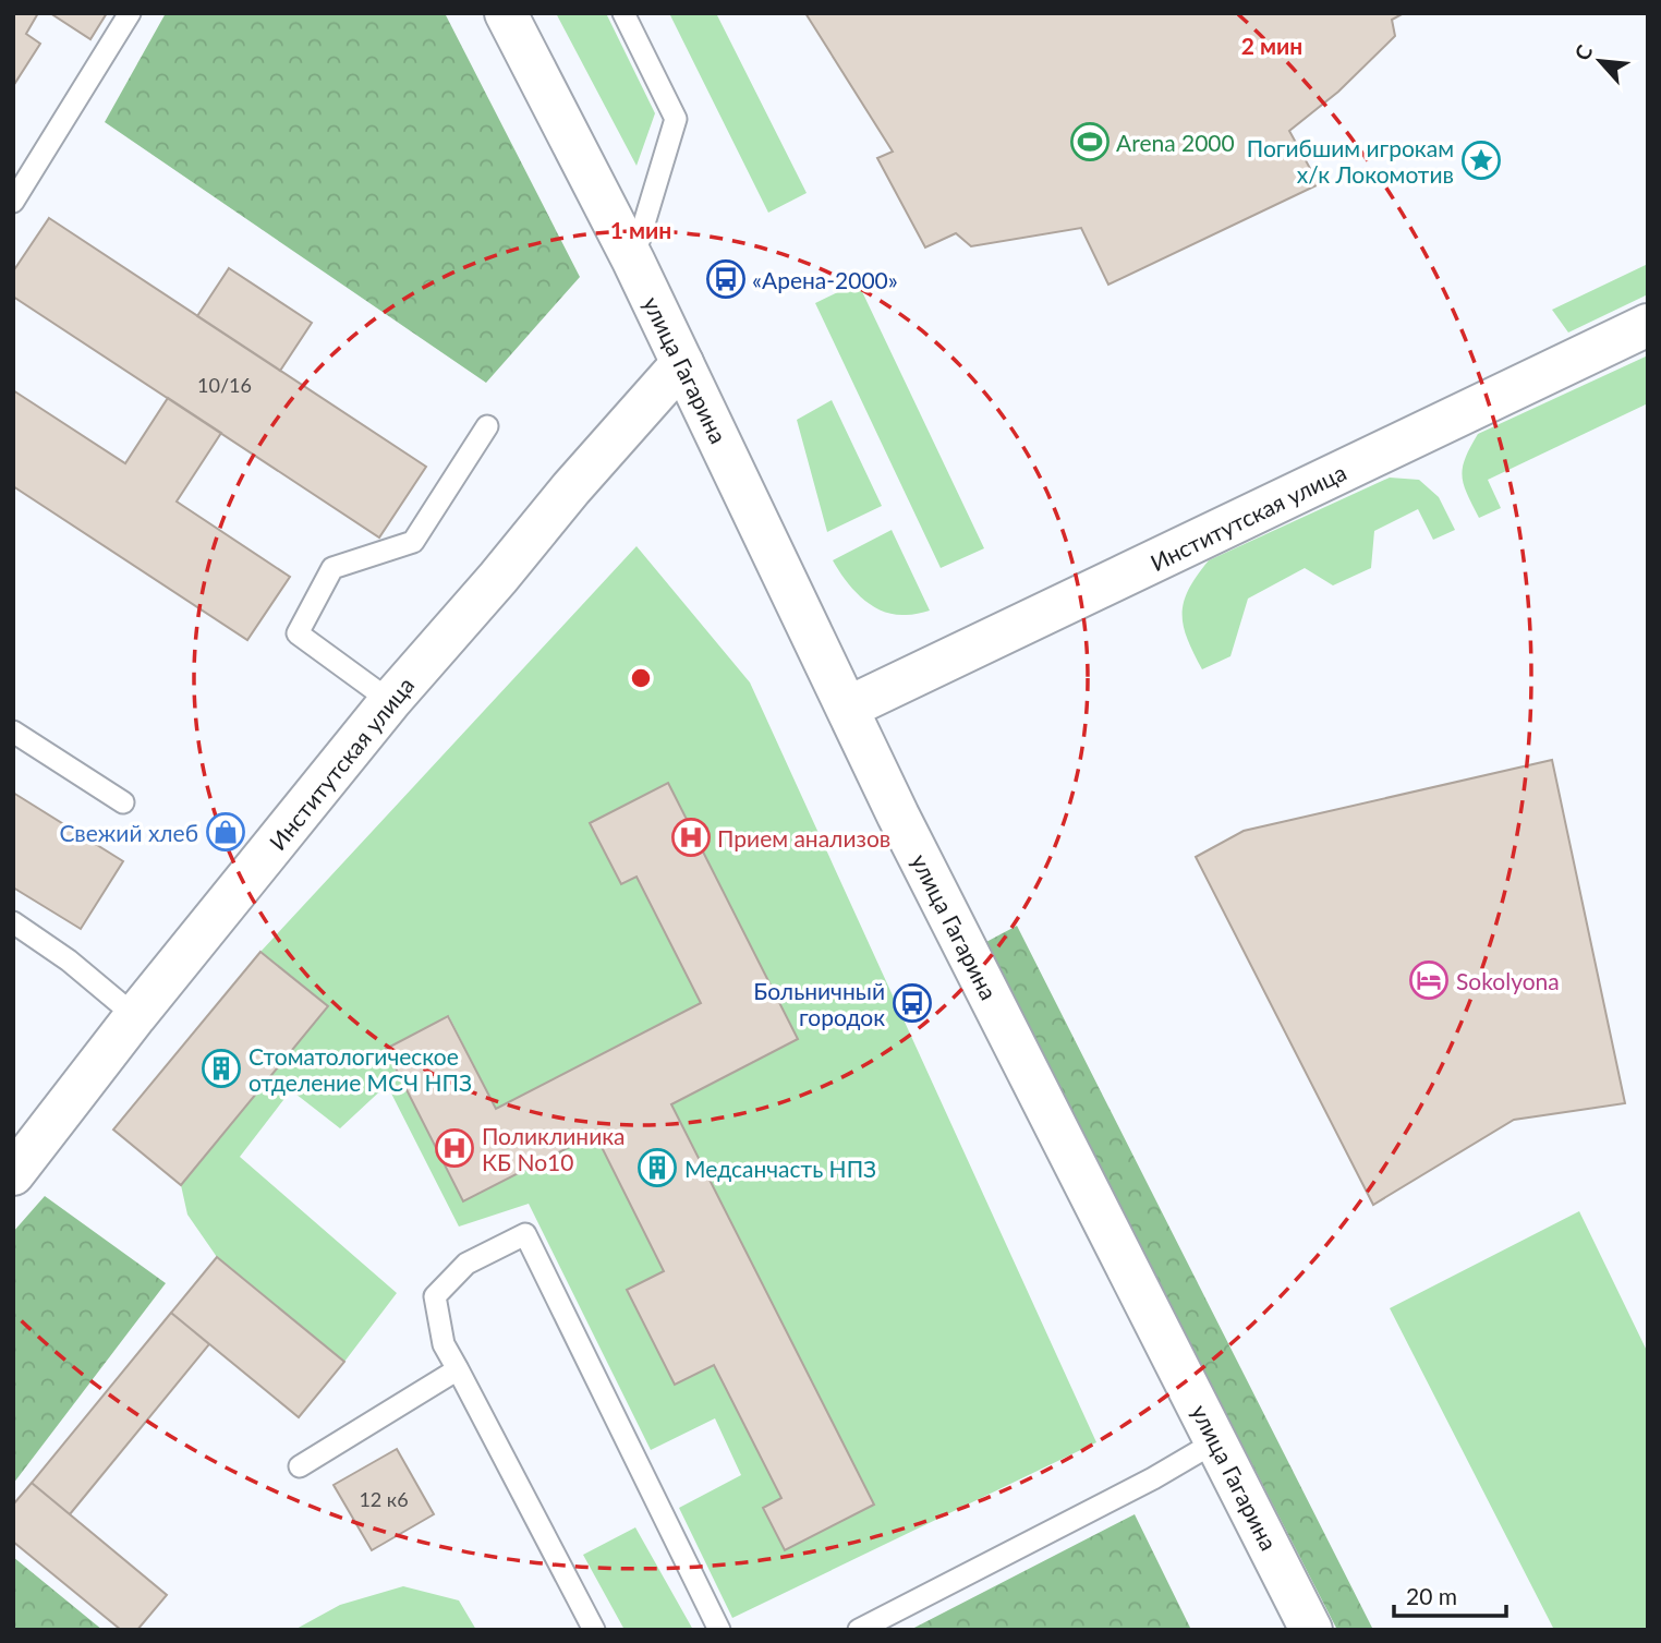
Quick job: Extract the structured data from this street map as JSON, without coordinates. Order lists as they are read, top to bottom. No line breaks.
{"streets":{"street":["улица Гагарина","Институтская улица"]},"crossings":[["улица Гагарина","Институтская улица"]],"places":{"sports":["Arena 2000"],"place":["Погибшим игрокам х/к Локомотив"],"bus stop":["«Арена-2000»","Больничный городок"],"shop":["Свежий хлеб"],"hospital":["Прием анализов","Поликлиника КБ No10"],"hotel":["Sokolyona"],"building":["Стоматологическое отделение МСЧ НПЗ","Медсанчасть НПЗ"]},"house_numbers":["10/16","12 к6"],"scale_bar":"20 m","north":"top left","rings":["2 мин","1 мин"]}
